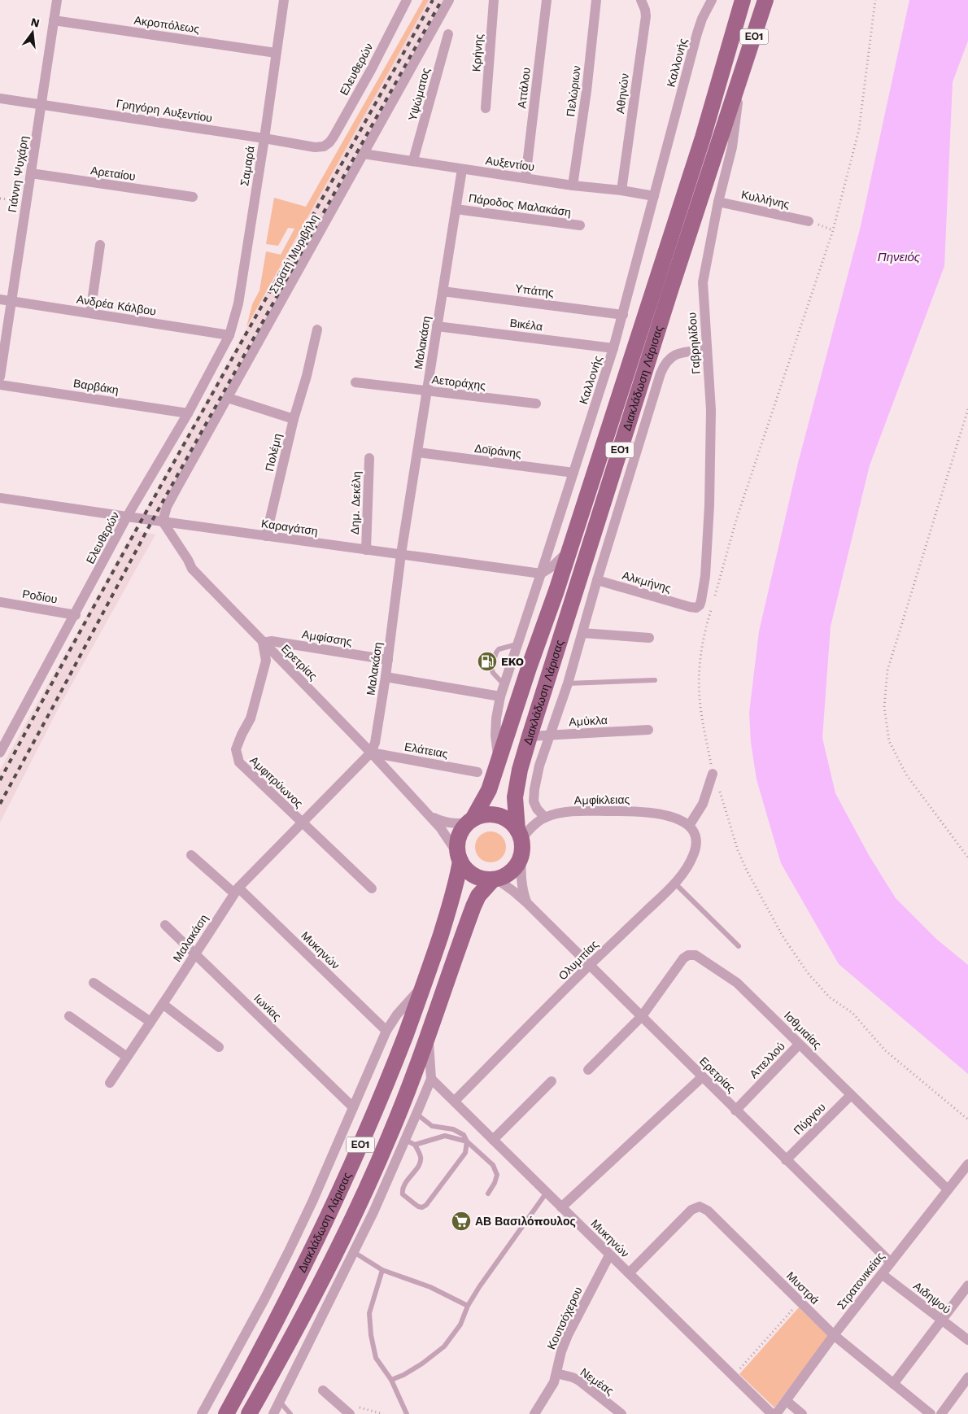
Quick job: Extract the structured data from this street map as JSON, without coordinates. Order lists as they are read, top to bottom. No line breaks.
{"streets":{"main road":["ΕΟ1","Διακλάδωση Λάρισας"],"street":["Ακροπόλεως","Κρήνης","Καλλoνής","Ελευθερών","Αττάλου","Πελώριων","Αθηνών","Υψώματος","Γρηγόρη Αυξεντίου","Αυξεντίου","Σαμαρά","Αρεταίου","Γιάννη Ψυχάρη","Κυλλήνης","Πάροδος Μαλακάση","Στρατή Μυριβήλη","Υπάτης","Ανδρέα Κάλβου","Βικέλα","Μαλακάση","Γαβρηιλίδου","Αετοράχης","Βαρβάκη","Δοϊράνης","Πολέμη","Δημ. Δεκέλη","Καραγάτση","Αλκμήνης","Ροδίου","Αμφίσσης","Ερετρίας","Αμύκλα","Ελάτειας","Αμφιτρύωνος","Αμφίκλειας","Μυκηνών","Ολυμπίας","Ιωνίας","Ισθμιαίας","Απελλού","Πύργου","Στρατονικείας","Μυστρά","Αιδηψού","Κουτσόχερου","Νεμέας"]},"crossings":[["Ακροπόλεως","Σαμαρά"],["Ακροπόλεως","Γιάννη Ψυχάρη"],["ΕΟ1","Διακλάδωση Λάρισας"],["ΕΟ1","Ερετρίας"],["ΕΟ1","Αμφίκλειας"],["Καλλoνής","Αυξεντίου"],["Καλλoνής","Υπάτης"],["Καλλoνής","Βικέλα"],["Καλλoνής","Διακλάδωση Λάρισας"],["Καλλoνής","Δοϊράνης"],["Καλλoνής","Καραγάτση"],["Ελευθερών","Γρηγόρη Αυξεντίου"],["Ελευθερών","Σαμαρά"],["Ελευθερών","Ανδρέα Κάλβου"],["Ελευθερών","Βαρβάκη"],["Ελευθερών","Καραγάτση"],["Ελευθερών","Ροδίου"],["Αττάλου","Αυξεντίου"],["Πελώριων","Αυξεντίου"],["Αθηνών","Αυξεντίου"],["Υψώματος","Αυξεντίου"],["Γρηγόρη Αυξεντίου","Σαμαρά"],["Γρηγόρη Αυξεντίου","Γιάννη Ψυχάρη"],["Αυξεντίου","Στρατή Μυριβήλη"],["Αυξεντίου","Μαλακάση"],["Σαμαρά","Ανδρέα Κάλβου"],["Αρεταίου","Γιάννη Ψυχάρη"],["Γιάννη Ψυχάρη","Ανδρέα Κάλβου"],["Κυλλήνης","Γαβρηιλίδου"],["Πάροδος Μαλακάση","Μαλακάση"],["Στρατή Μυριβήλη","Καραγάτση"],["Στρατή Μυριβήλη","Ερετρίας"],["Υπάτης","Μαλακάση"],["Βικέλα","Μαλακάση"],["Μαλακάση","Αετοράχης"],["Μαλακάση","Δοϊράνης"],["Μαλακάση","Καραγάτση"],["Μαλακάση","Αμφίσσης"],["Μαλακάση","Ερετρίας"],["Μαλακάση","Ελάτειας"],["Μαλακάση","Αμφιτρύωνος"],["Μαλακάση","Μυκηνών"],["Μαλακάση","Ιωνίας"],["Γαβρηιλίδου","Διακλάδωση Λάρισας"],["Γαβρηιλίδου","Αλκμήνης"],["Διακλάδωση Λάρισας","Ερετρίας"],["Διακλάδωση Λάρισας","Αμύκλα"],["Διακλάδωση Λάρισας","Αμφίκλειας"],["Πολέμη","Καραγάτση"],["Δημ. Δεκέλη","Καραγάτση"],["Καραγάτση","Ερετρίας"],["Αμφίσσης","Ερετρίας"],["Αμφίσσης","Αμφιτρύωνος"],["Ερετρίας","Ελάτειας"],["Ερετρίας","Αμφιτρύωνος"],["Ερετρίας","Αμφίκλειας"],["Ερετρίας","Ολυμπίας"],["Ερετρίας","Ισθμιαίας"],["Ερετρίας","Απελλού"],["Ερετρίας","Πύργου"],["Ερετρίας","Στρατονικείας"],["Αμφίκλειας","Ολυμπίας"],["Μυκηνών","Ολυμπίας"],["Μυκηνών","Μυστρά"],["Μυκηνών","Κουτσόχερου"],["Ισθμιαίας","Απελλού"],["Ισθμιαίας","Πύργου"],["Ισθμιαίας","Στρατονικείας"],["Στρατονικείας","Μυστρά"],["Στρατονικείας","Αιδηψού"],["Κουτσόχερου","Νεμέας"]],"water":["Πηνειός"],"places":{"fuel station":["EKO"],"supermarket":["ΑΒ Βασιλόπουλος"]},"north":"top"}
